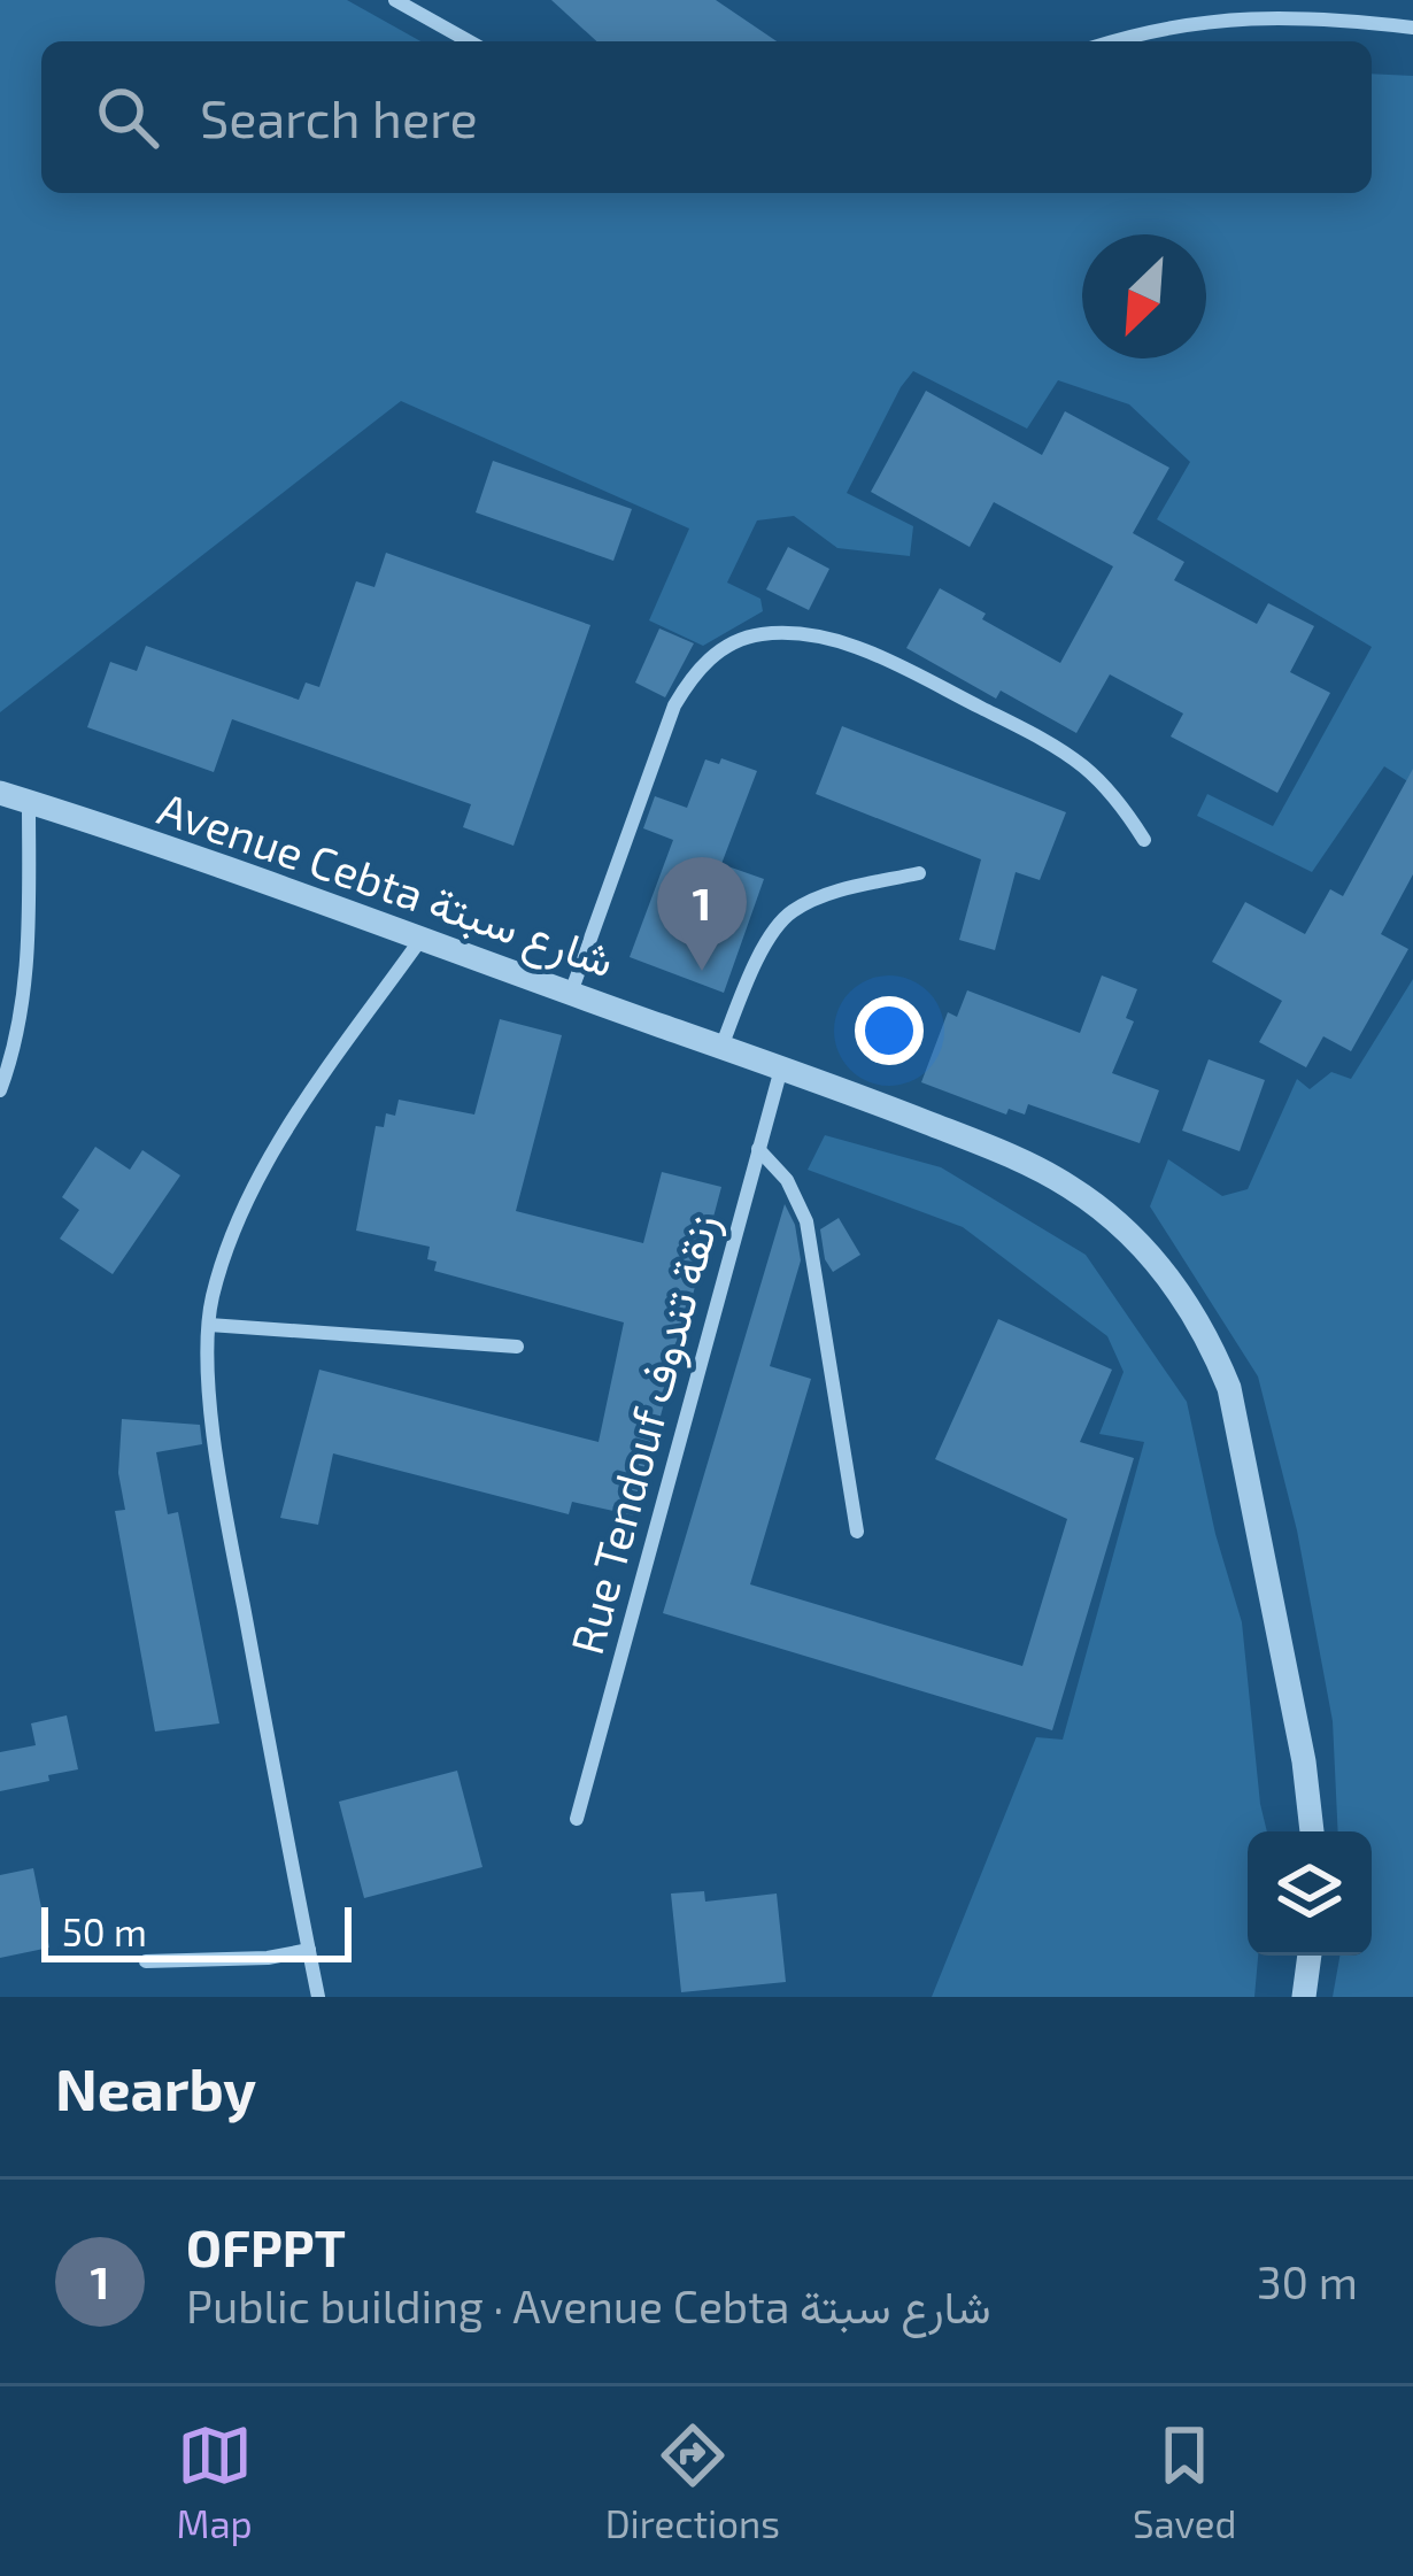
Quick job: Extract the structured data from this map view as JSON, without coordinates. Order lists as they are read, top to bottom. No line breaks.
{"streets":{"street":["Avenue Cebta شارع سبتة","Rue Tendouf زنقة تندوف"]},"crossings":[["Avenue Cebta شارع سبتة","Rue Tendouf زنقة تندوف"]],"scale_bar":"50 m","north":"bottom left","page":{"search":"Search here","pins":"1","scale":"50 m","heading":"Nearby","list":[{"mark":"1","name":"OFPPT","note":"Public building · Avenue Cebta شارع سبتة","value":"30 m"}],"nav":["Map","Directions","Saved"]}}
